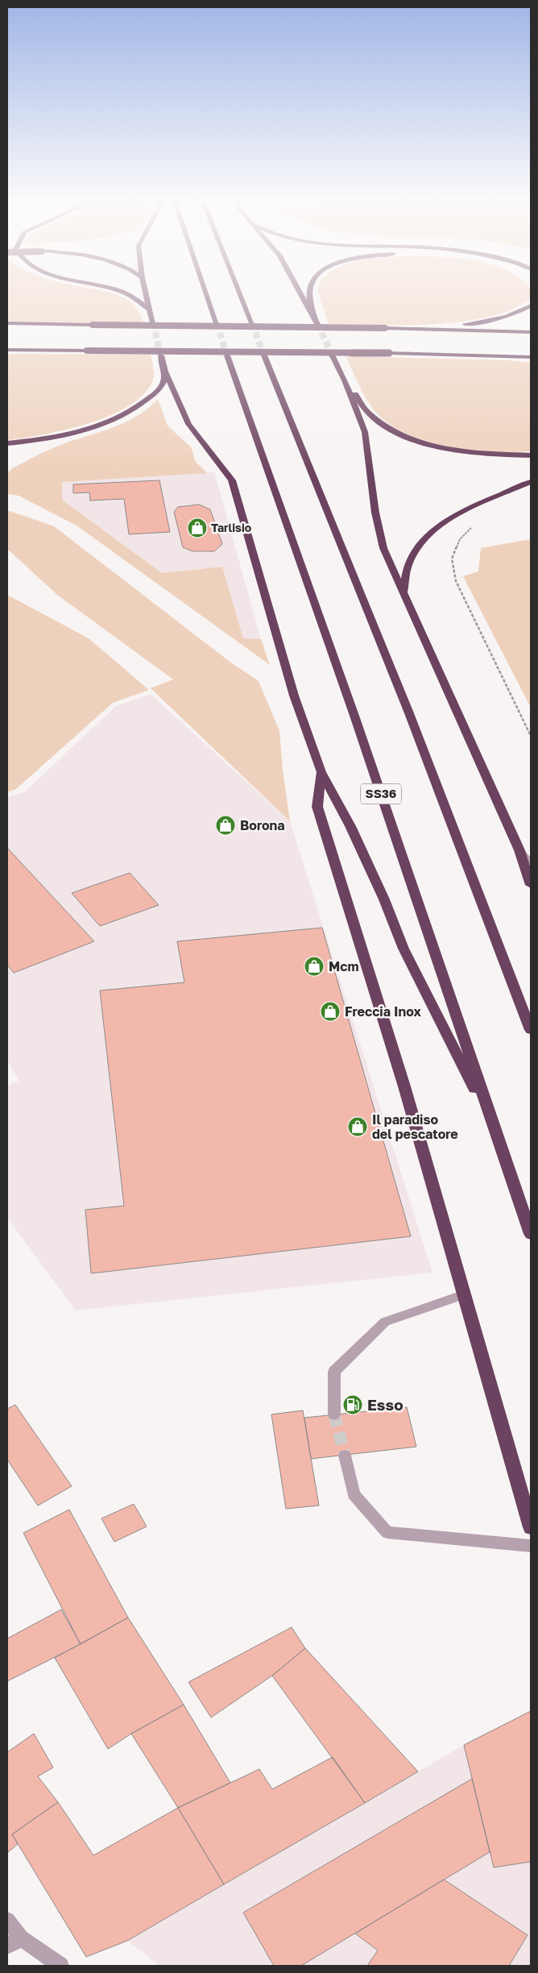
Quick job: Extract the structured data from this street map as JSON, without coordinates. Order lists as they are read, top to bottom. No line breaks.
{"streets":{"highway":["SS36"]},"places":{"shop":["Tarlisio","Borona","Mcm","Freccia Inox","Il paradiso del pescatore"],"fuel station":["Esso"]}}
